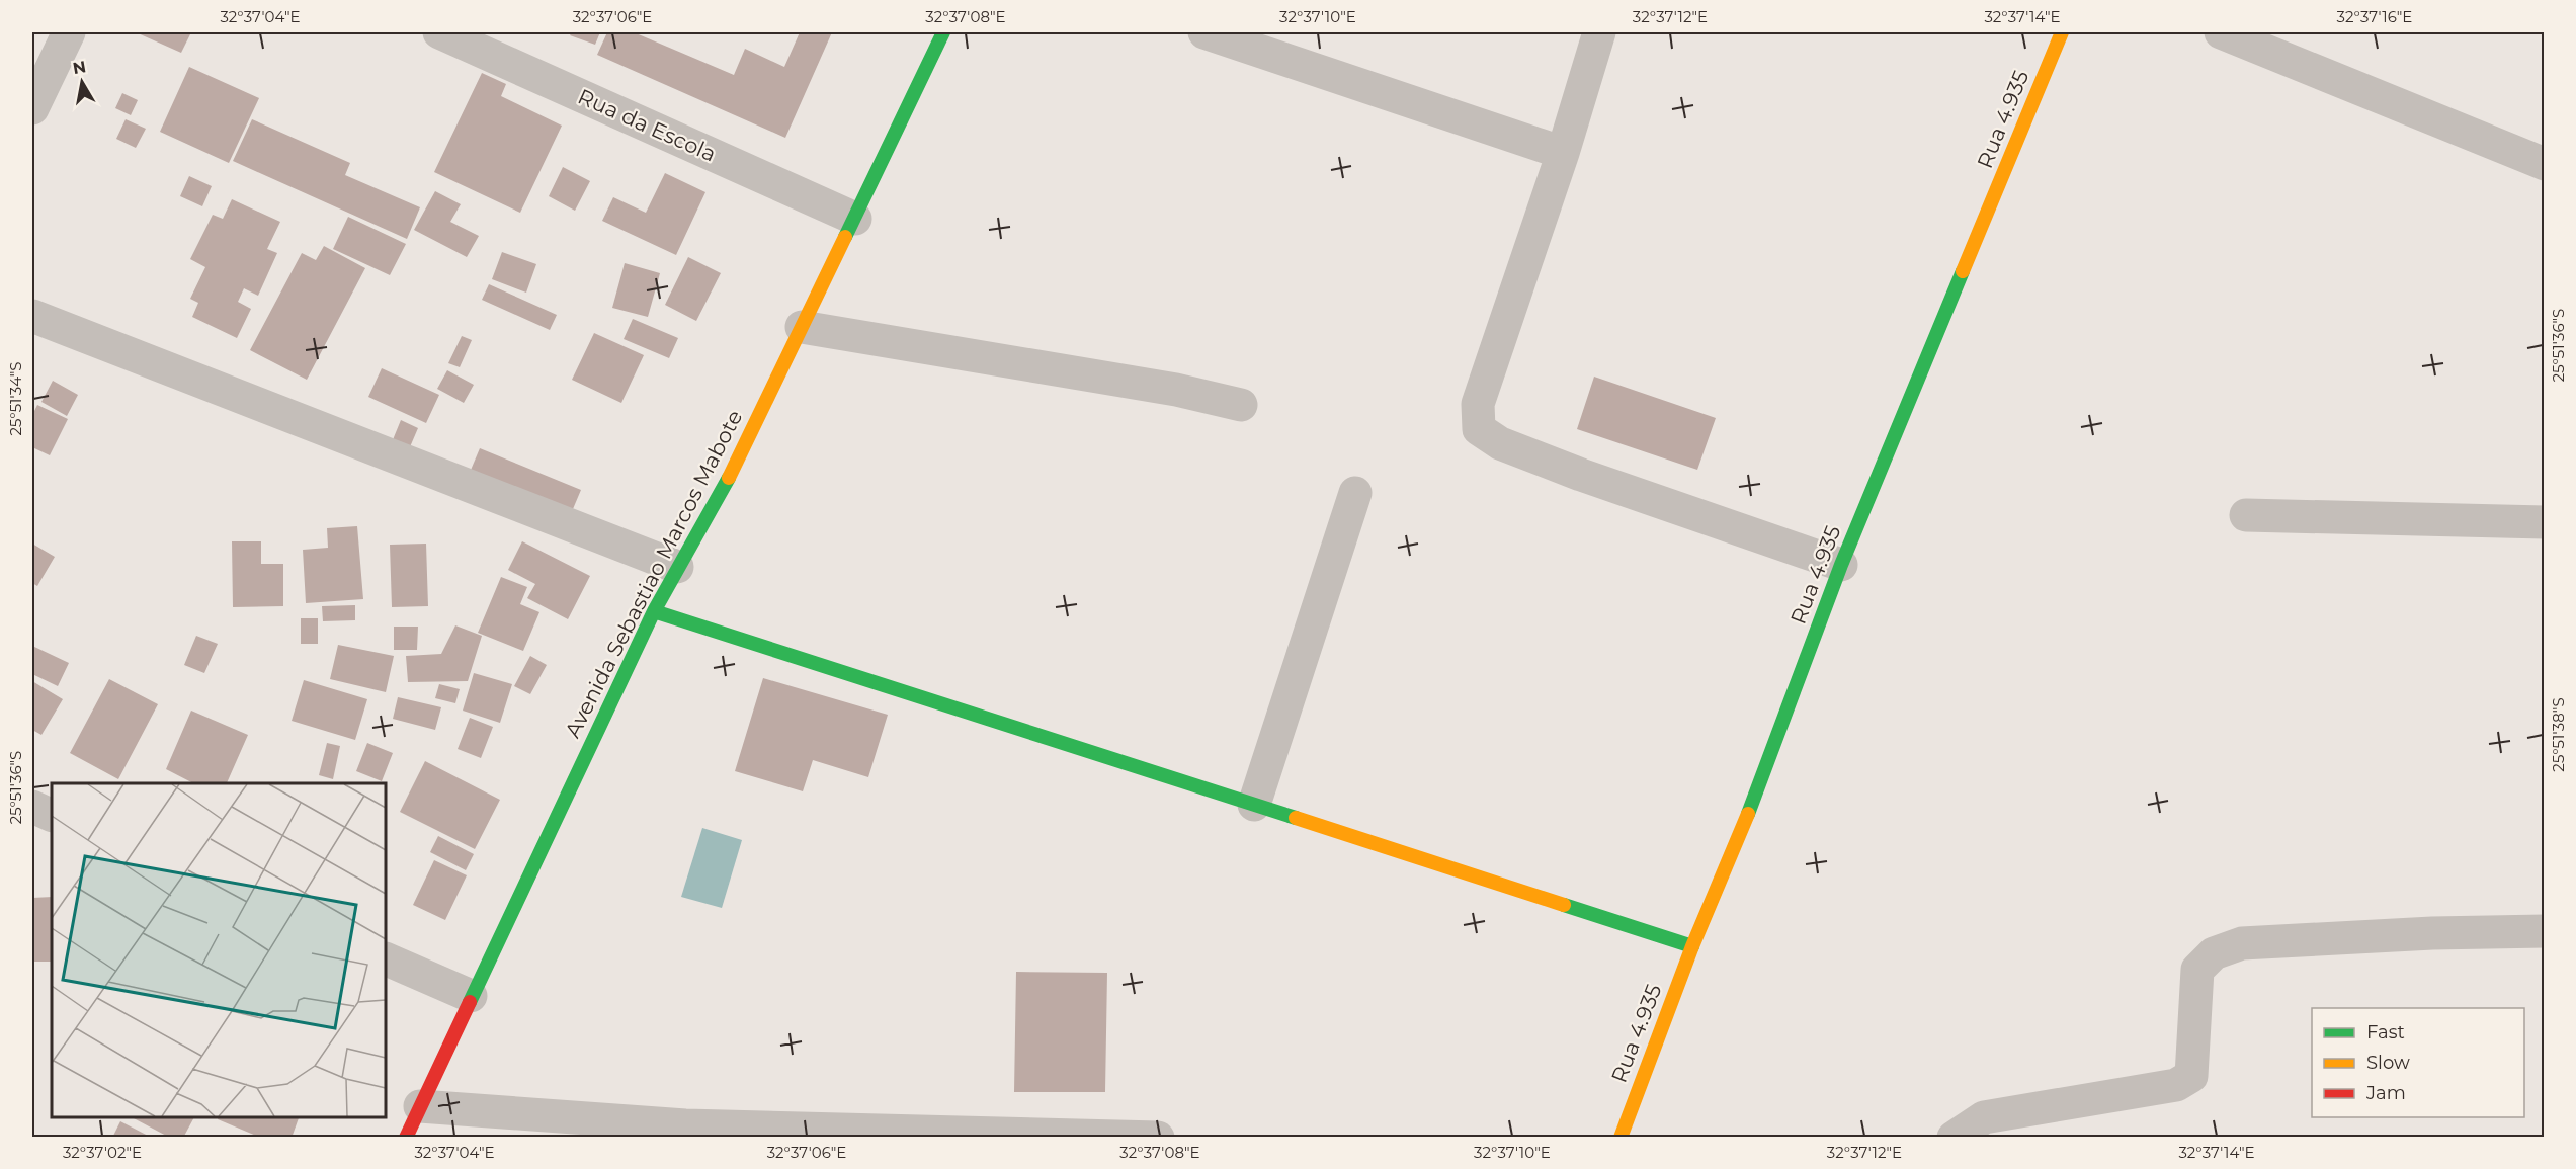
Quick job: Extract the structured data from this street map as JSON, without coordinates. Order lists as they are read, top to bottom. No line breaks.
{"streets":{"street":["Rua 4.935","Rua da Escola","Avenida Sebastiao Marcos Mabote"]},"crossings":[["Rua da Escola","Avenida Sebastiao Marcos Mabote"]],"legend":["Fast","Slow","Jam"],"north":"top","coordinates":["32°37'04\"E","32°37'06\"E","32°37'08\"E","32°37'10\"E","32°37'12\"E","32°37'14\"E","32°37'16\"E","25°51'36\"S","25°51'34\"S","25°51'38\"S","32°37'02\"E"]}
